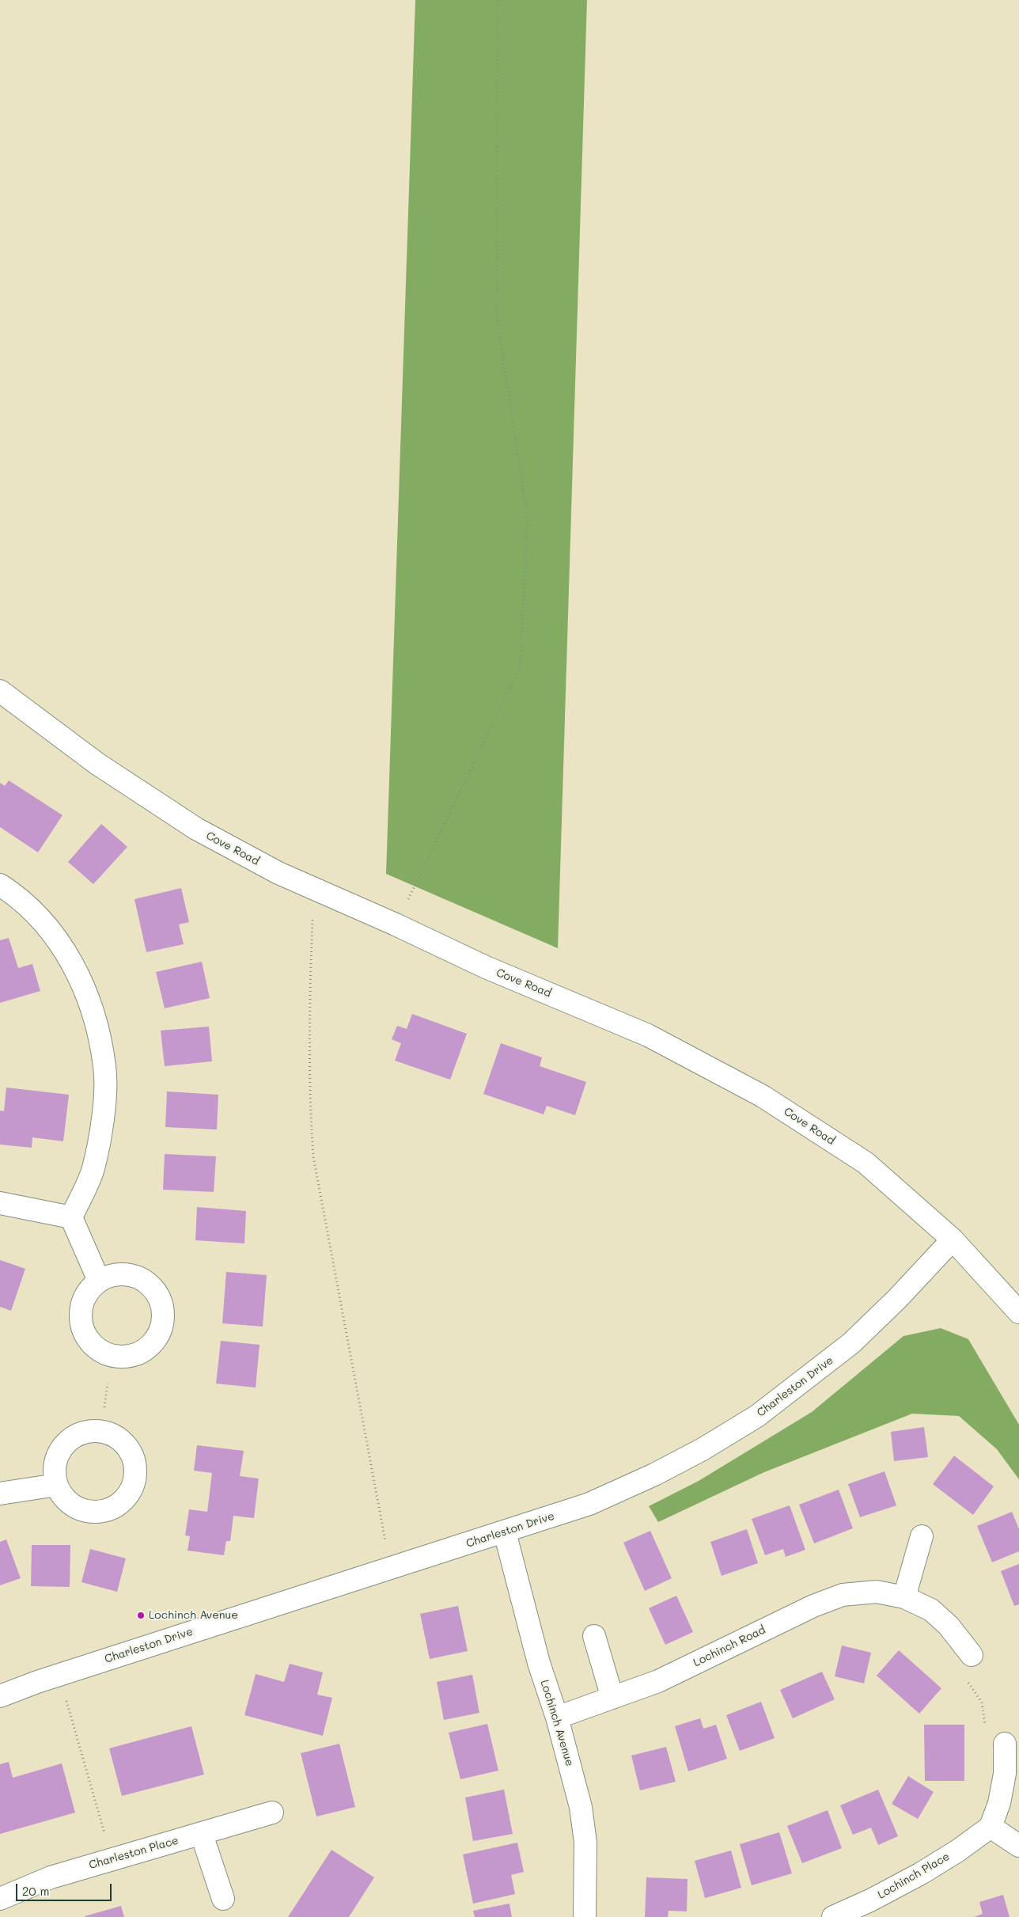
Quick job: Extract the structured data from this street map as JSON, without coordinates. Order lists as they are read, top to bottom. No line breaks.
{"streets":{"street":["Cove Road","Charleston Drive","Lochinch Road","Lochinch Avenue","Charleston Place","Lochinch Place"]},"crossings":[["Cove Road","Charleston Drive"],["Charleston Drive","Lochinch Avenue"],["Lochinch Road","Lochinch Avenue"]],"places":["Lochinch Avenue"],"scale_bar":"20 m"}
